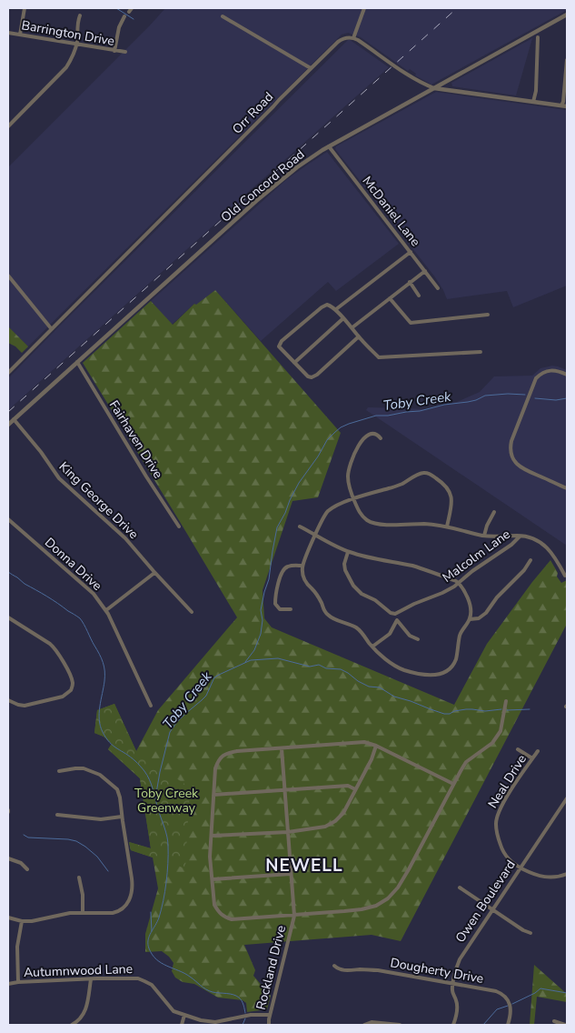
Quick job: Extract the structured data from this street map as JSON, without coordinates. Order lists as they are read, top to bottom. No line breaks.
{"streets":{"street":["Barrington Drive","Orr Road","Old Concord Road","McDaniel Lane","Fairhaven Drive","King George Drive","Malcolm Lane","Donna Drive","Neal Drive","Owen Boulevard","Rockland Drive","Autumnwood Lane","Dougherty Drive"]},"crossings":[["Old Concord Road","McDaniel Lane"],["Old Concord Road","Fairhaven Drive"],["Old Concord Road","King George Drive"],["Neal Drive","Owen Boulevard"],["Owen Boulevard","Dougherty Drive"],["Rockland Drive","Autumnwood Lane"]],"districts":["NEWELL"],"water":["Toby Creek"],"parks":["Toby Creek Greenway"]}
